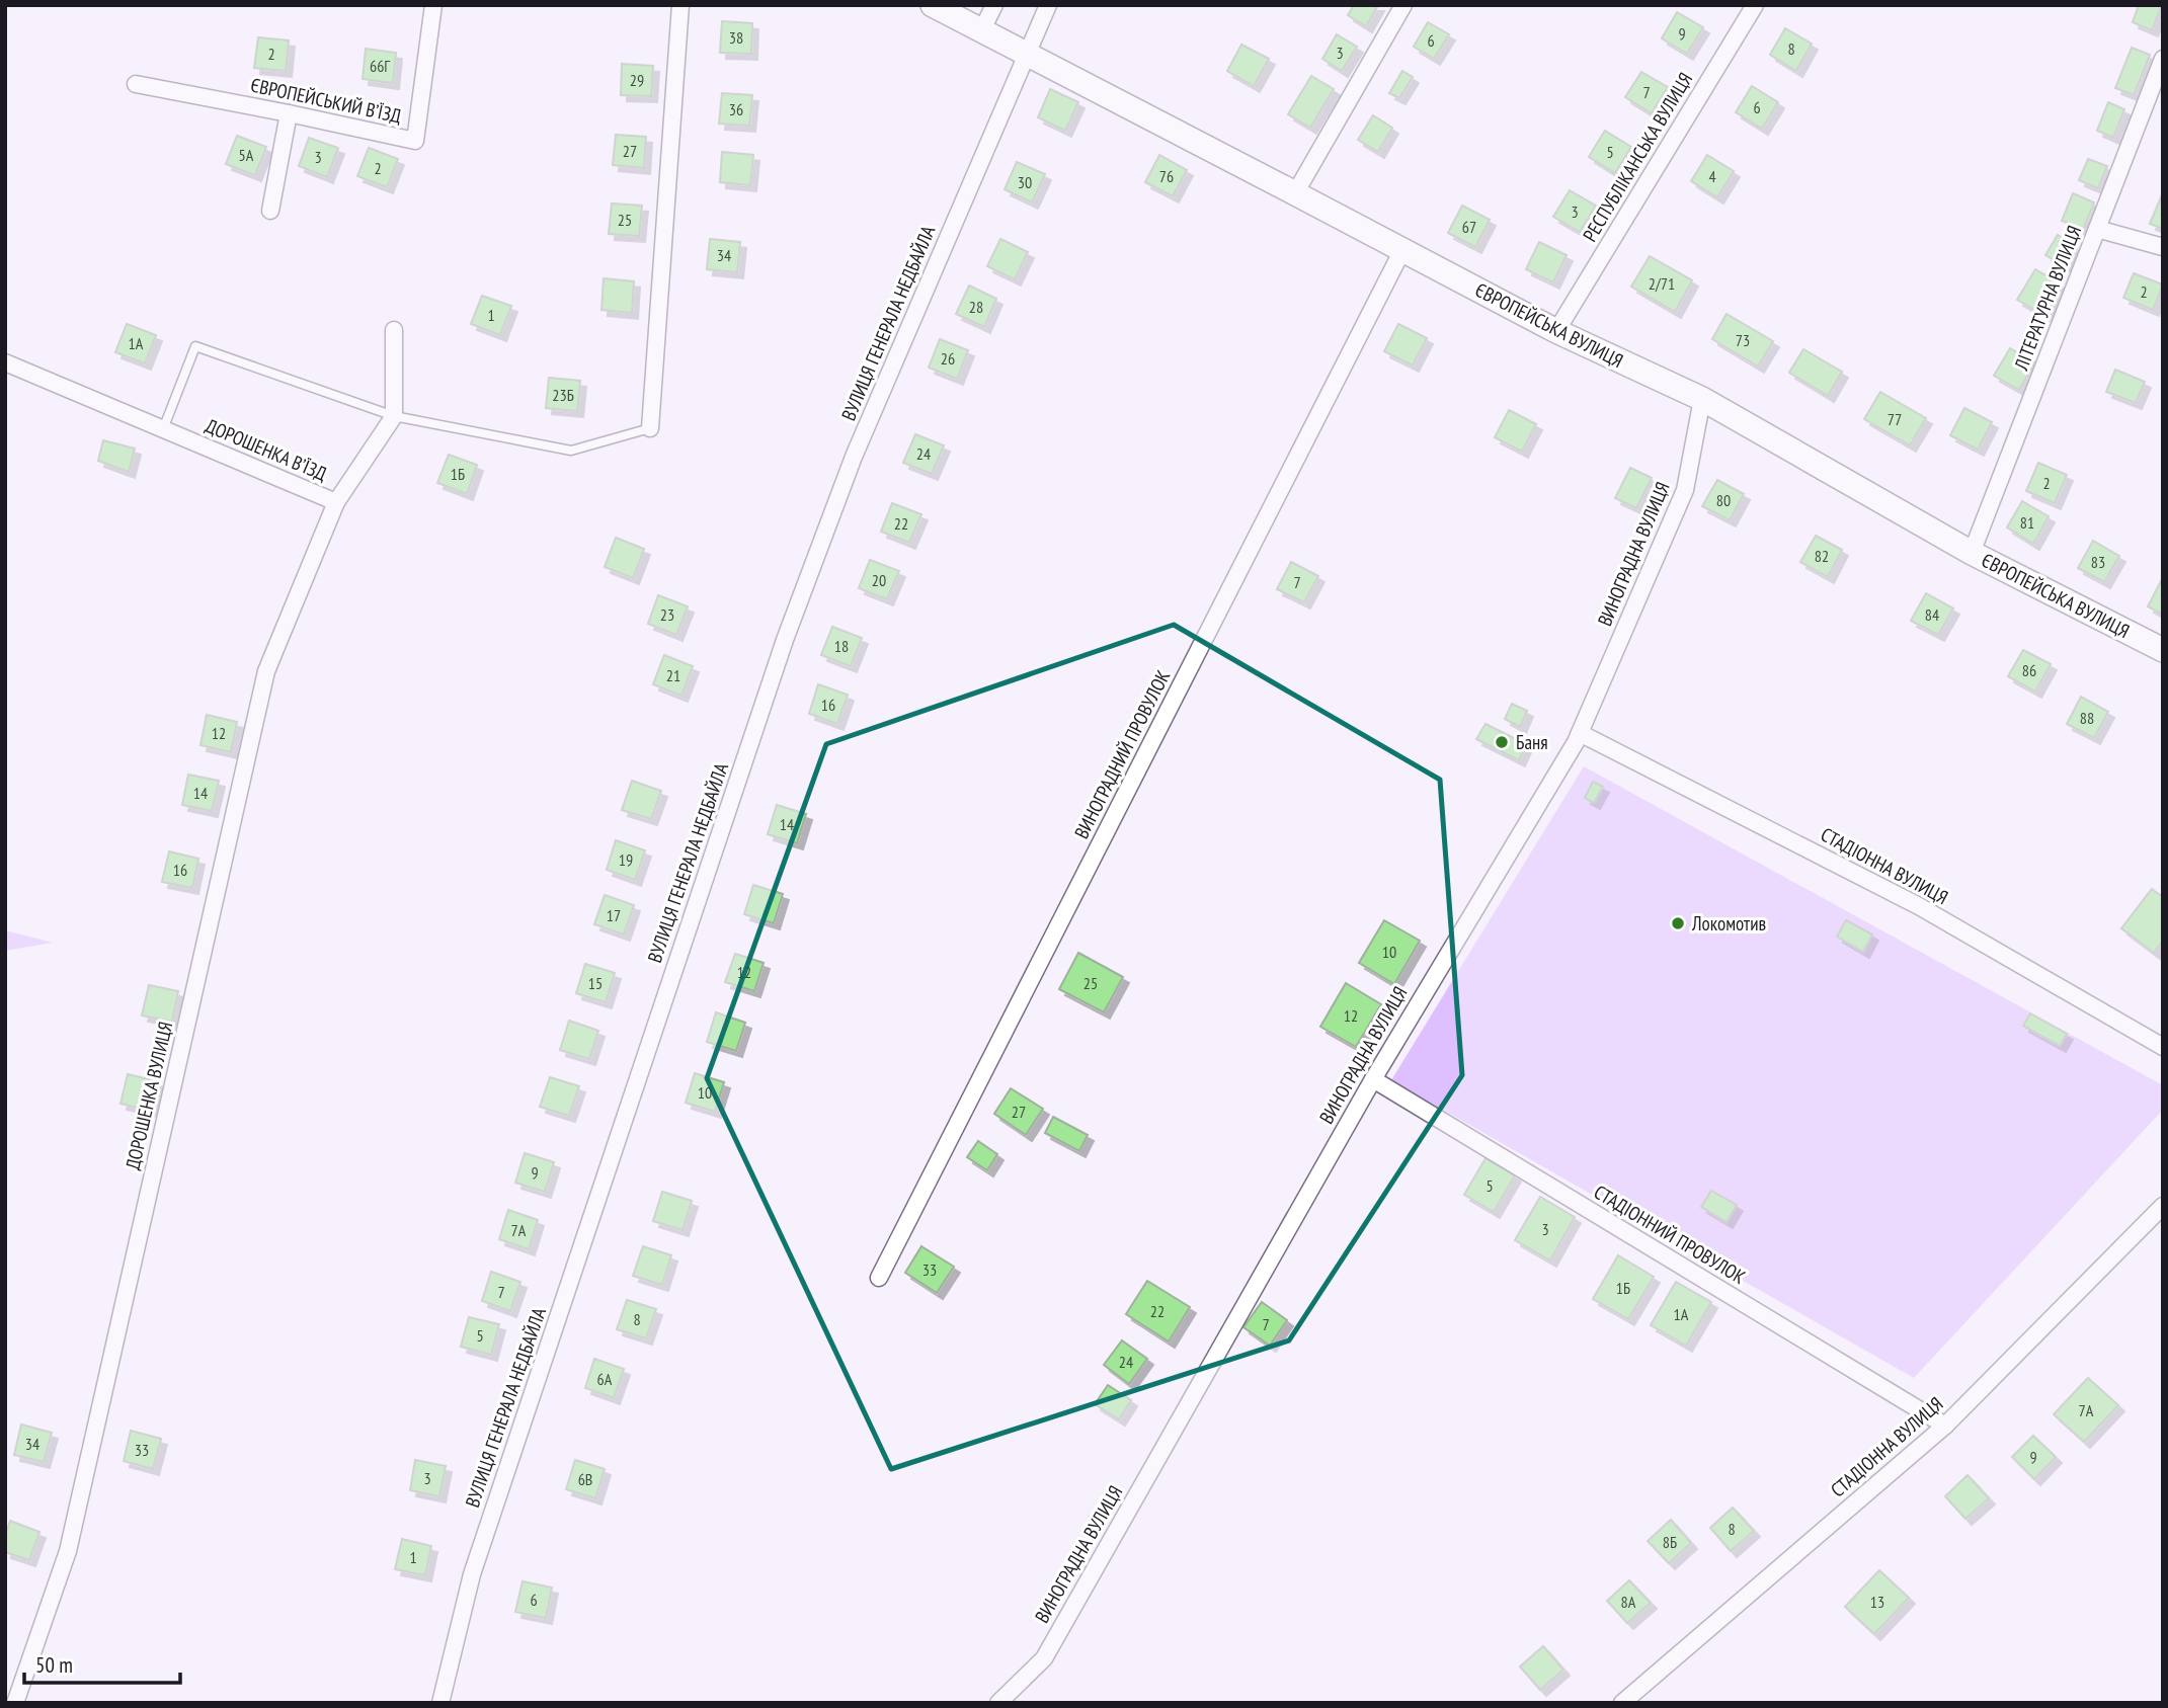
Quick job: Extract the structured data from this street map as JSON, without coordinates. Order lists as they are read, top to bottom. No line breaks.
{"streets":{"street":["ЄВРОПЕЙСЬКИЙ В’ЇЗД","РЕСПУБЛІКАНСЬКА ВУЛИЦЯ","ЛІТЕРАТУРНА ВУЛИЦЯ","ВУЛИЦЯ ГЕНЕРАЛА НЕДБАЙЛА","ЄВРОПЕЙСЬКА ВУЛИЦЯ","ДОРОШЕНКА В’ЇЗД","ВИНОГРАДНА ВУЛИЦЯ","ВИНОГРАДНИЙ ПРОВУЛОК","СТАДІОННА ВУЛИЦЯ","ДОРОШЕНКА ВУЛИЦЯ","СТАДІОННИЙ ПРОВУЛОК"]},"crossings":[["РЕСПУБЛІКАНСЬКА ВУЛИЦЯ","ЄВРОПЕЙСЬКА ВУЛИЦЯ"],["ЛІТЕРАТУРНА ВУЛИЦЯ","ЄВРОПЕЙСЬКА ВУЛИЦЯ"],["ВУЛИЦЯ ГЕНЕРАЛА НЕДБАЙЛА","ЄВРОПЕЙСЬКА ВУЛИЦЯ"],["ЄВРОПЕЙСЬКА ВУЛИЦЯ","ВИНОГРАДНА ВУЛИЦЯ"],["ЄВРОПЕЙСЬКА ВУЛИЦЯ","ВИНОГРАДНИЙ ПРОВУЛОК"],["ДОРОШЕНКА В’ЇЗД","ДОРОШЕНКА ВУЛИЦЯ"],["ВИНОГРАДНА ВУЛИЦЯ","СТАДІОННА ВУЛИЦЯ"],["ВИНОГРАДНА ВУЛИЦЯ","СТАДІОННИЙ ПРОВУЛОК"],["СТАДІОННА ВУЛИЦЯ","СТАДІОННИЙ ПРОВУЛОК"]],"places":["Баня","Локомотив"],"house_numbers":["9","38","6","8","3","2","66Г","29","7","6","36","27","5","5А","3","2","76","4","30","3","25","67","34","2/71","2","28","1","73","1А","26","23Б","77","24","1Б","2","80","81","22","82","83","20","7","23","84","18","86","21","16","88","12","14","14","19","16","17","10","12","15","25","12","10","27","9","5","3","7А","33","1Б","7","22","1А","8","7","5","24","6А","7А","34","33","9","3","6В","8","8Б","1","6","8А","13"],"scale_bar":"50 m"}
